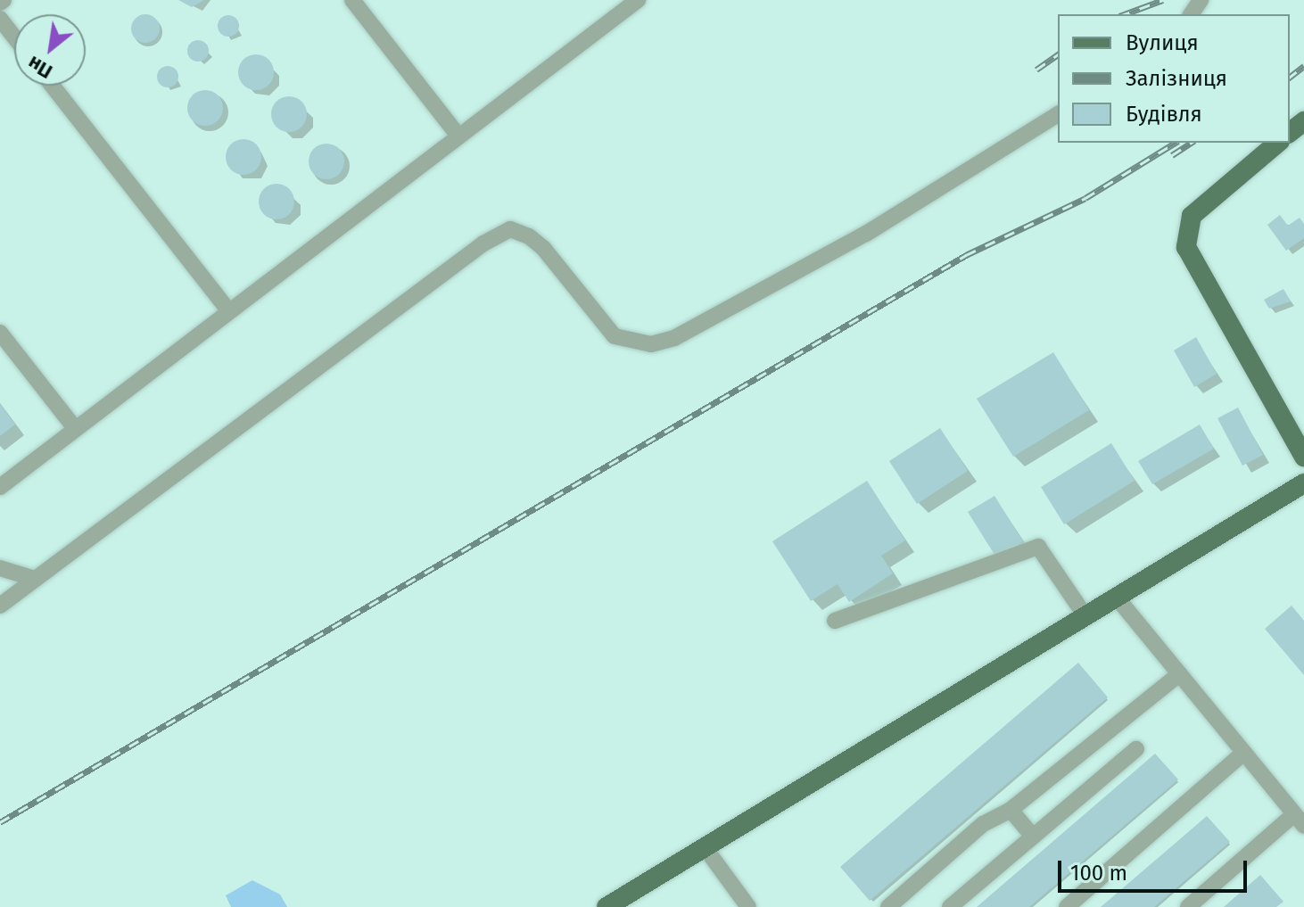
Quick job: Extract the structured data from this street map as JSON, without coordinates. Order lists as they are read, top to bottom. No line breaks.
{"legend":["Вулиця","Залізниця","Будівля"],"scale_bar":"100 m","north":"bottom left"}
